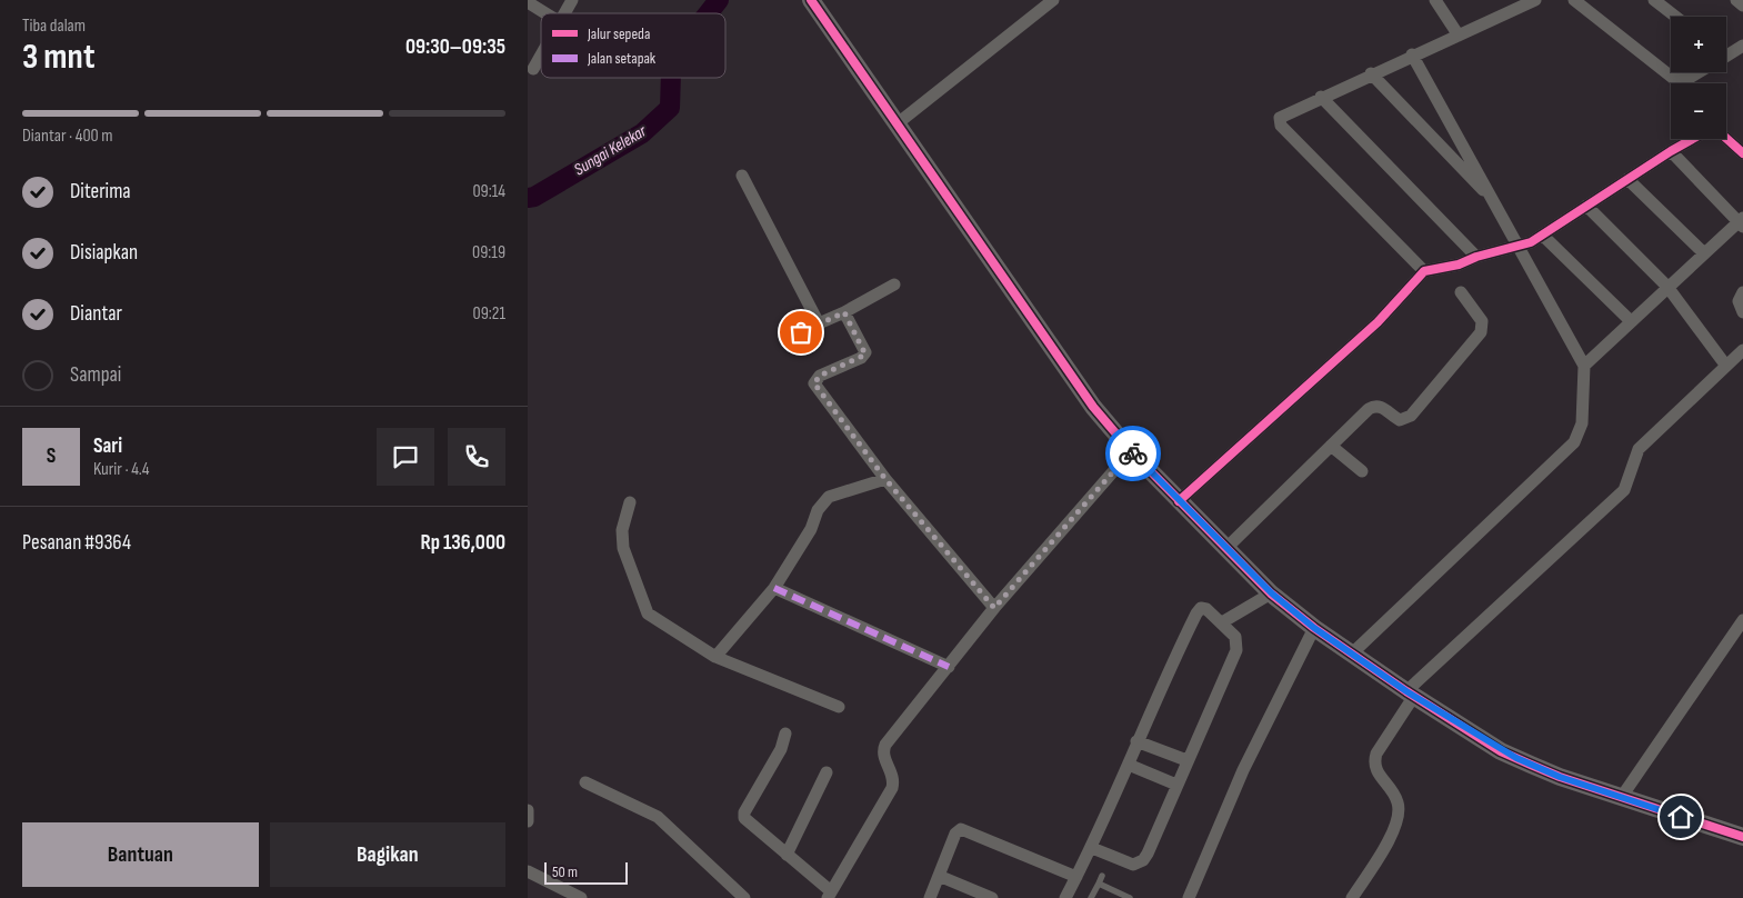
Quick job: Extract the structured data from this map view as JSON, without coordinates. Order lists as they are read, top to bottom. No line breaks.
{"water":["Sungai Kelekar"],"legend":["Jalur sepeda","Jalan setapak"],"scale_bar":"50 m","page":{"heading":["3 mnt","Tiba dalam","09:30–09:35"],"panel":["Sari","Kurir · 4.4","Pesanan #9364","Rp 136,000"],"map_buttons":["+","−"],"bar":"Diantar · 400 m","list":[["Diterima","09:14"],["Disiapkan","09:19"],["Diantar","09:21"],"Sampai"],"round":"S","buttons":["Bantuan","Bagikan"],"scale":"50 m"}}
